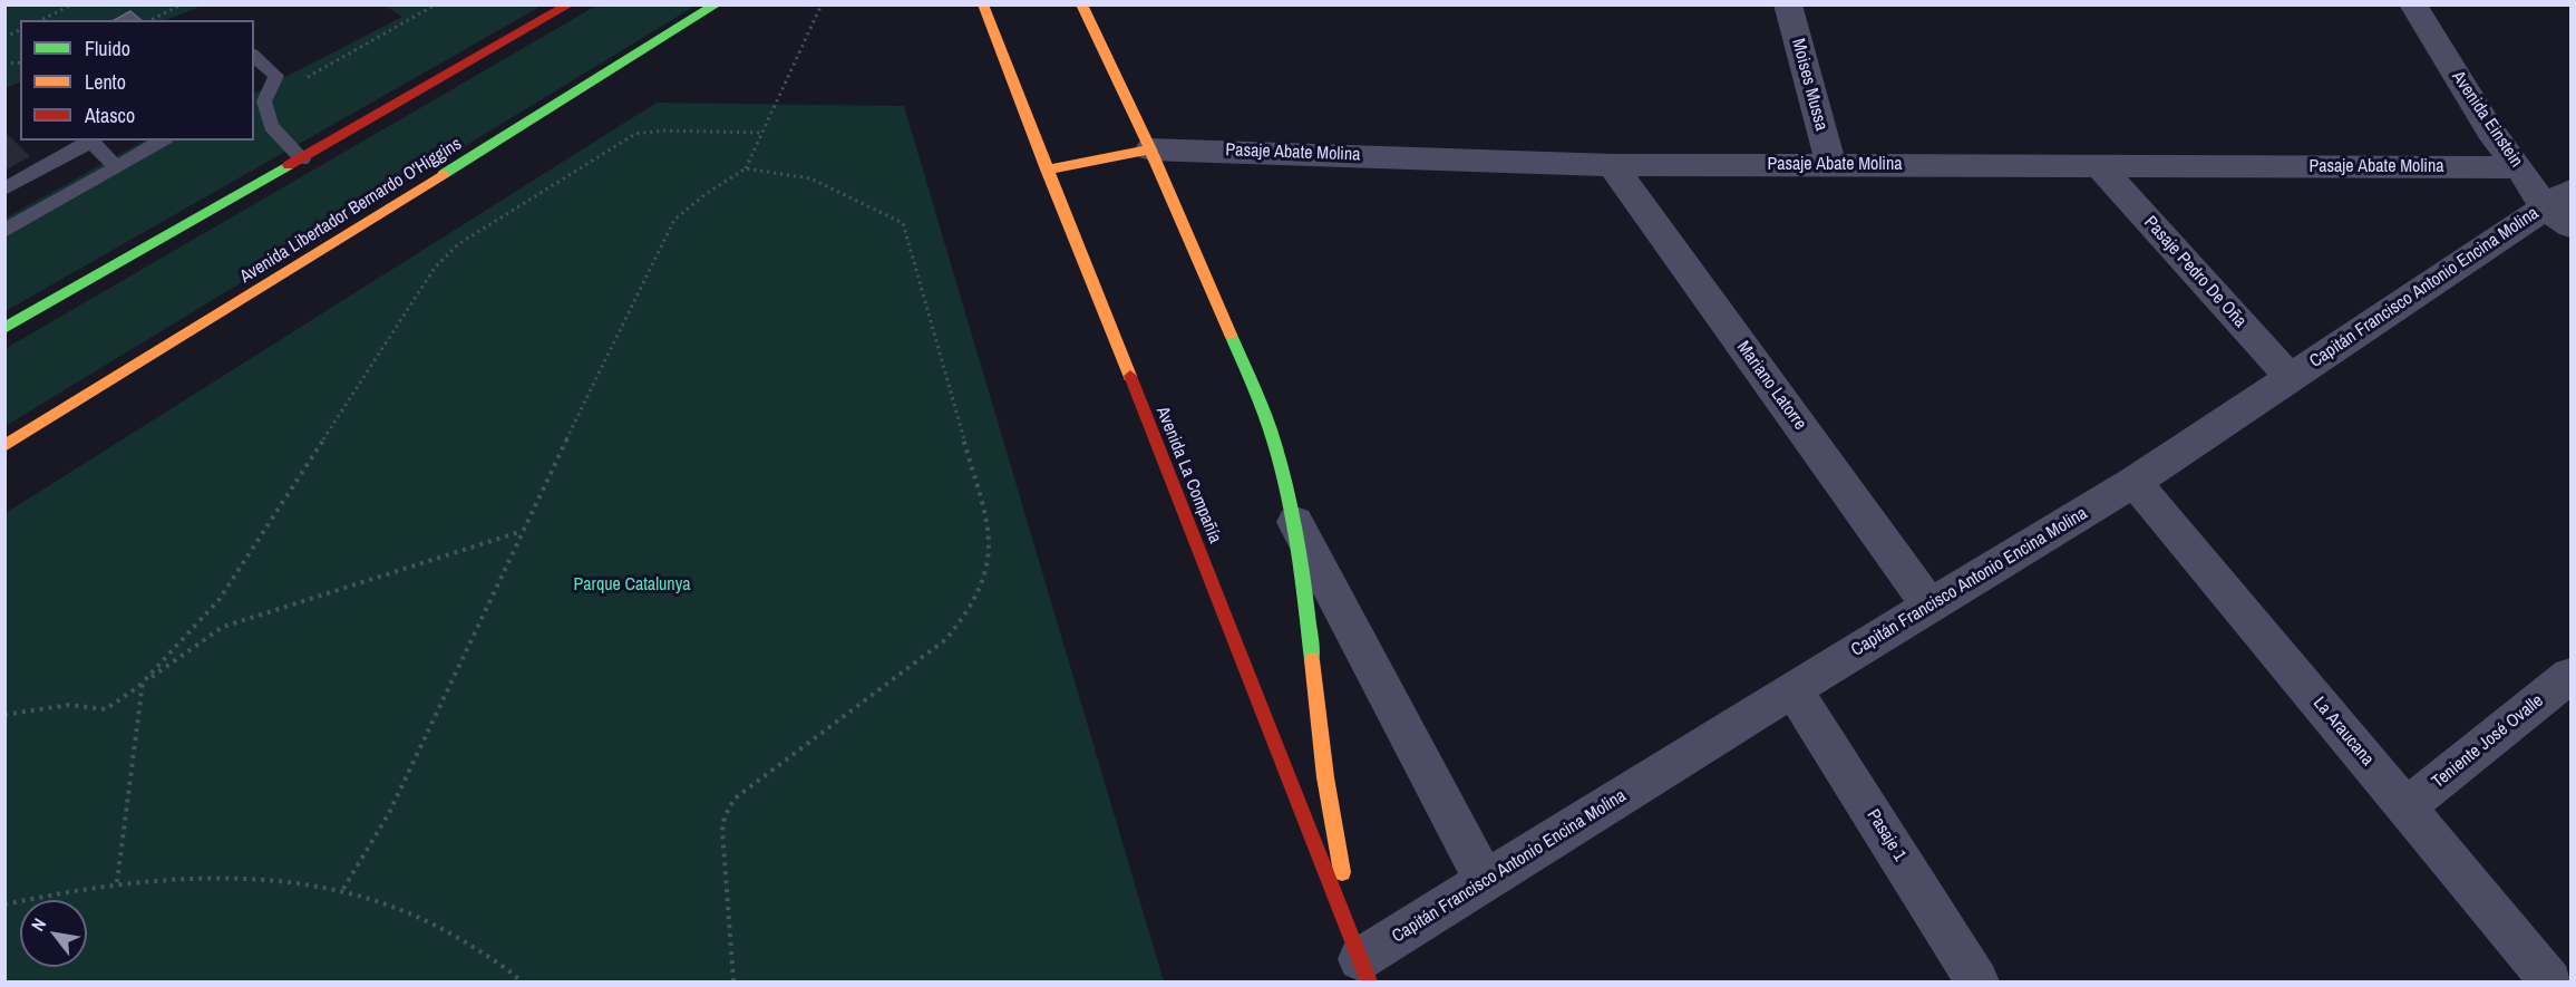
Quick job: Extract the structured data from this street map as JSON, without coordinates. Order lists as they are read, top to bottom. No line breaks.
{"streets":{"main road":["Avenida Libertador Bernardo O'Higgins","Avenida La Compañía"],"street":["Moises Mussa","Avenida Einstein","Pasaje Abate Molina","Pasaje Pedro De Oña","Capitán Francisco Antonio Encina Molina","Mariano Latorre","La Araucana","Teniente José Ovalle","Pasaje 1"]},"crossings":[["Moises Mussa","Pasaje Abate Molina"],["Avenida Einstein","Pasaje Abate Molina"],["Avenida Einstein","Capitán Francisco Antonio Encina Molina"],["Pasaje Abate Molina","Pasaje Pedro De Oña"],["Pasaje Abate Molina","Mariano Latorre"],["Pasaje Pedro De Oña","Capitán Francisco Antonio Encina Molina"],["Capitán Francisco Antonio Encina Molina","Mariano Latorre"],["Capitán Francisco Antonio Encina Molina","Avenida La Compañía"],["Capitán Francisco Antonio Encina Molina","La Araucana"],["Capitán Francisco Antonio Encina Molina","Pasaje 1"],["La Araucana","Teniente José Ovalle"]],"parks":["Parque Catalunya"],"legend":["Fluido","Lento","Atasco"],"north":"top left"}
